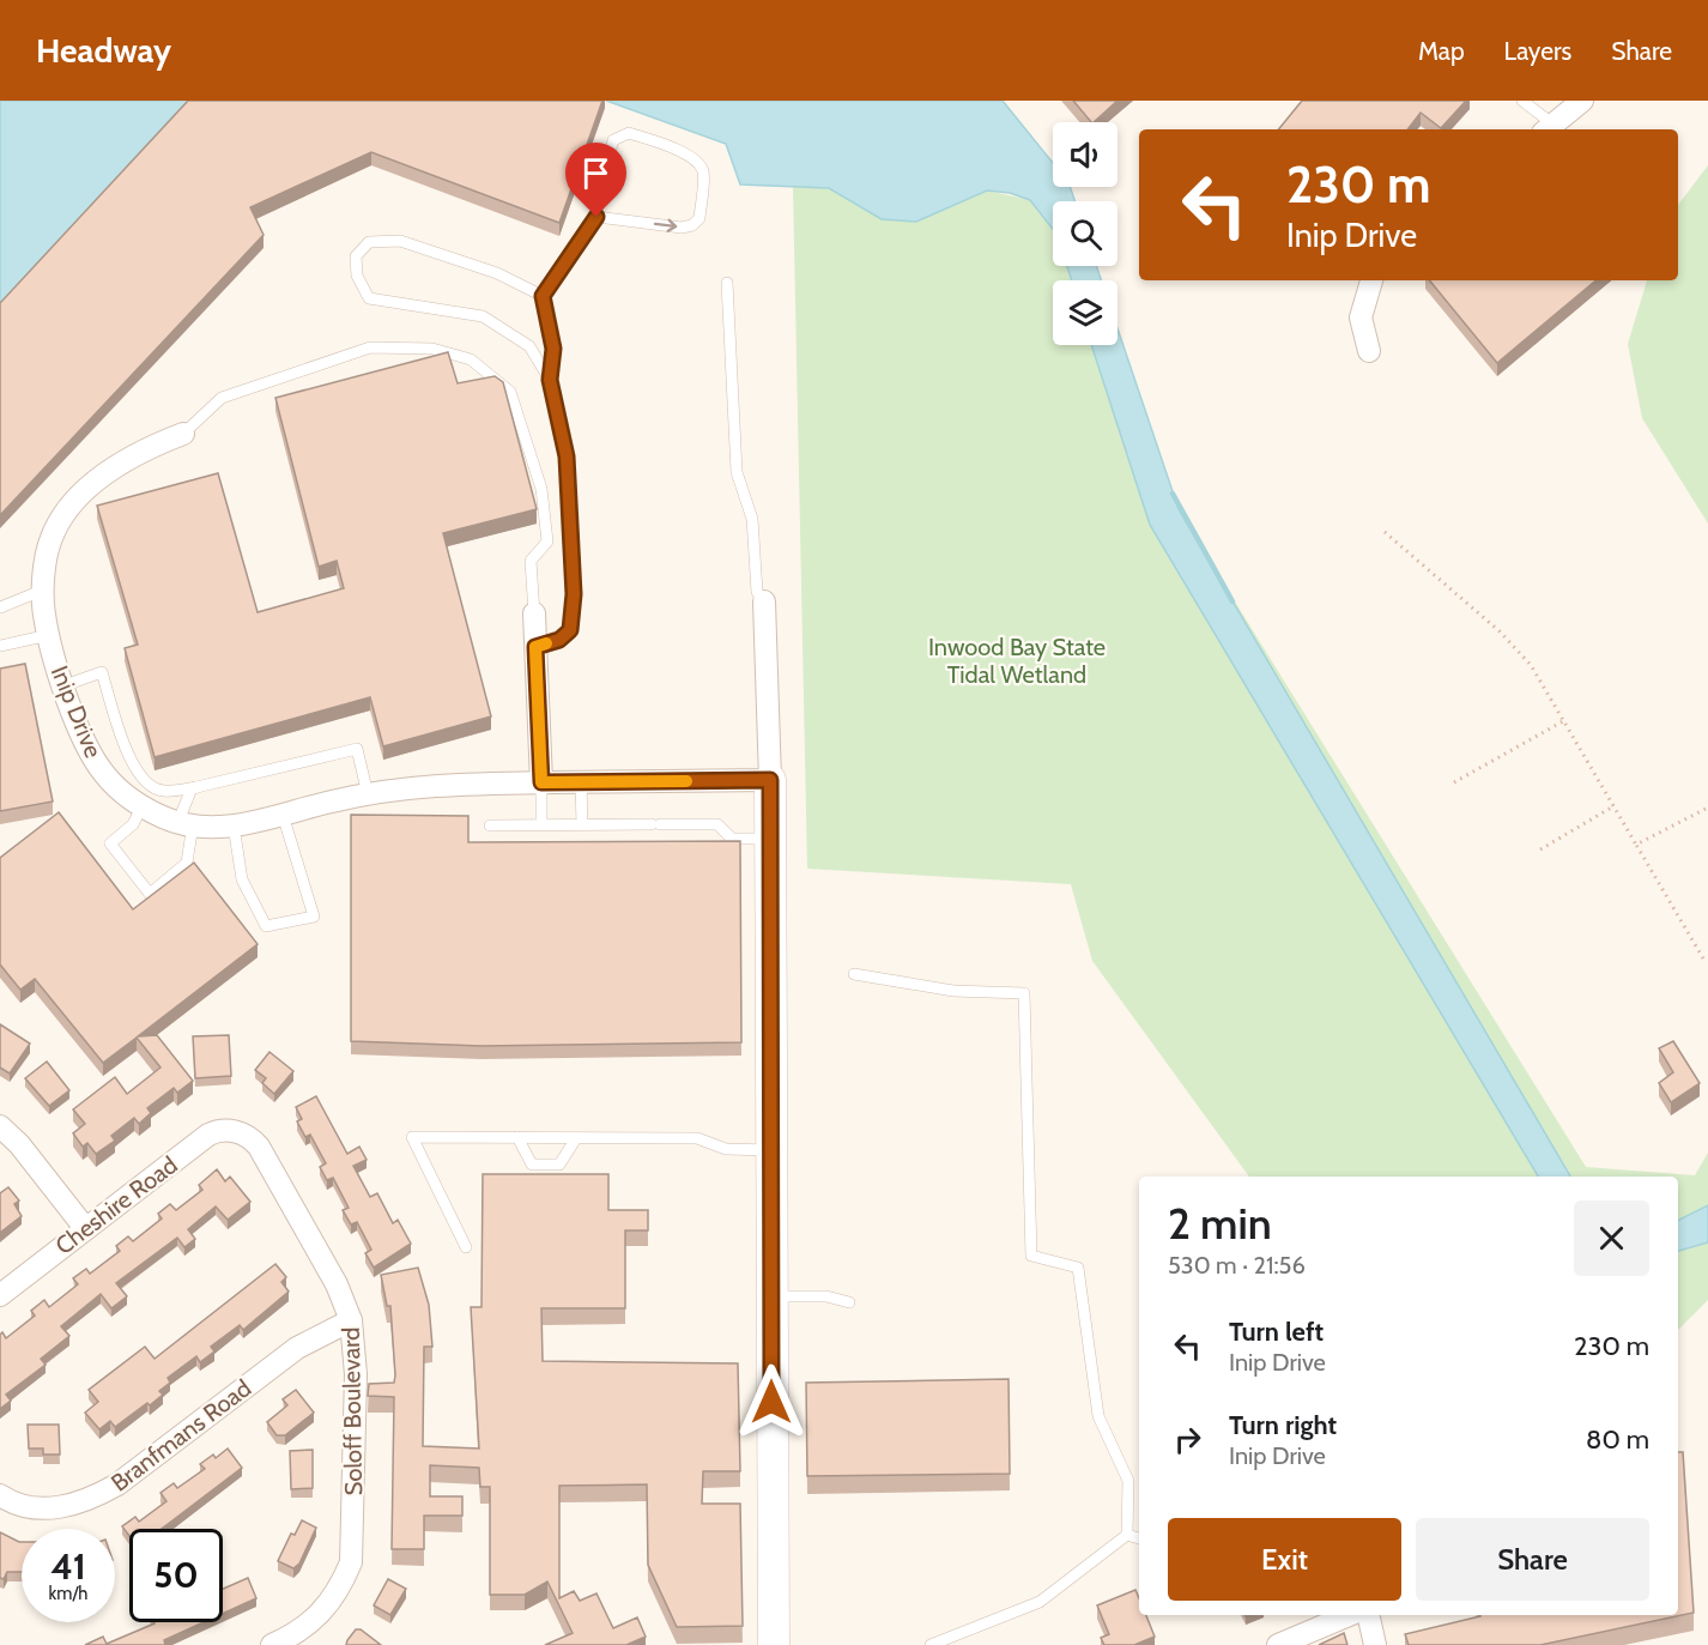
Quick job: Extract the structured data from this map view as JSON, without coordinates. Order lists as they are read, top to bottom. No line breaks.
{"streets":{"street":["Inip Drive","Cheshire Road","Soloff Boulevard","Branfmans Road"]},"crossings":[["Cheshire Road","Soloff Boulevard"],["Soloff Boulevard","Branfmans Road"]],"parks":["Inwood Bay State Tidal Wetland"],"page":{"header":"Headway","nav":["Map","Layers","Share"],"turn":["230 m","Inip Drive"],"heading":["2 min","530 m · 21:56"],"list":[{"name":"Turn left","note":"Inip Drive","value":"230 m"},{"name":"Turn right","note":"Inip Drive","value":"80 m"}],"buttons":["Exit","Share"],"speed":"41 km/h","limit":"50"}}
